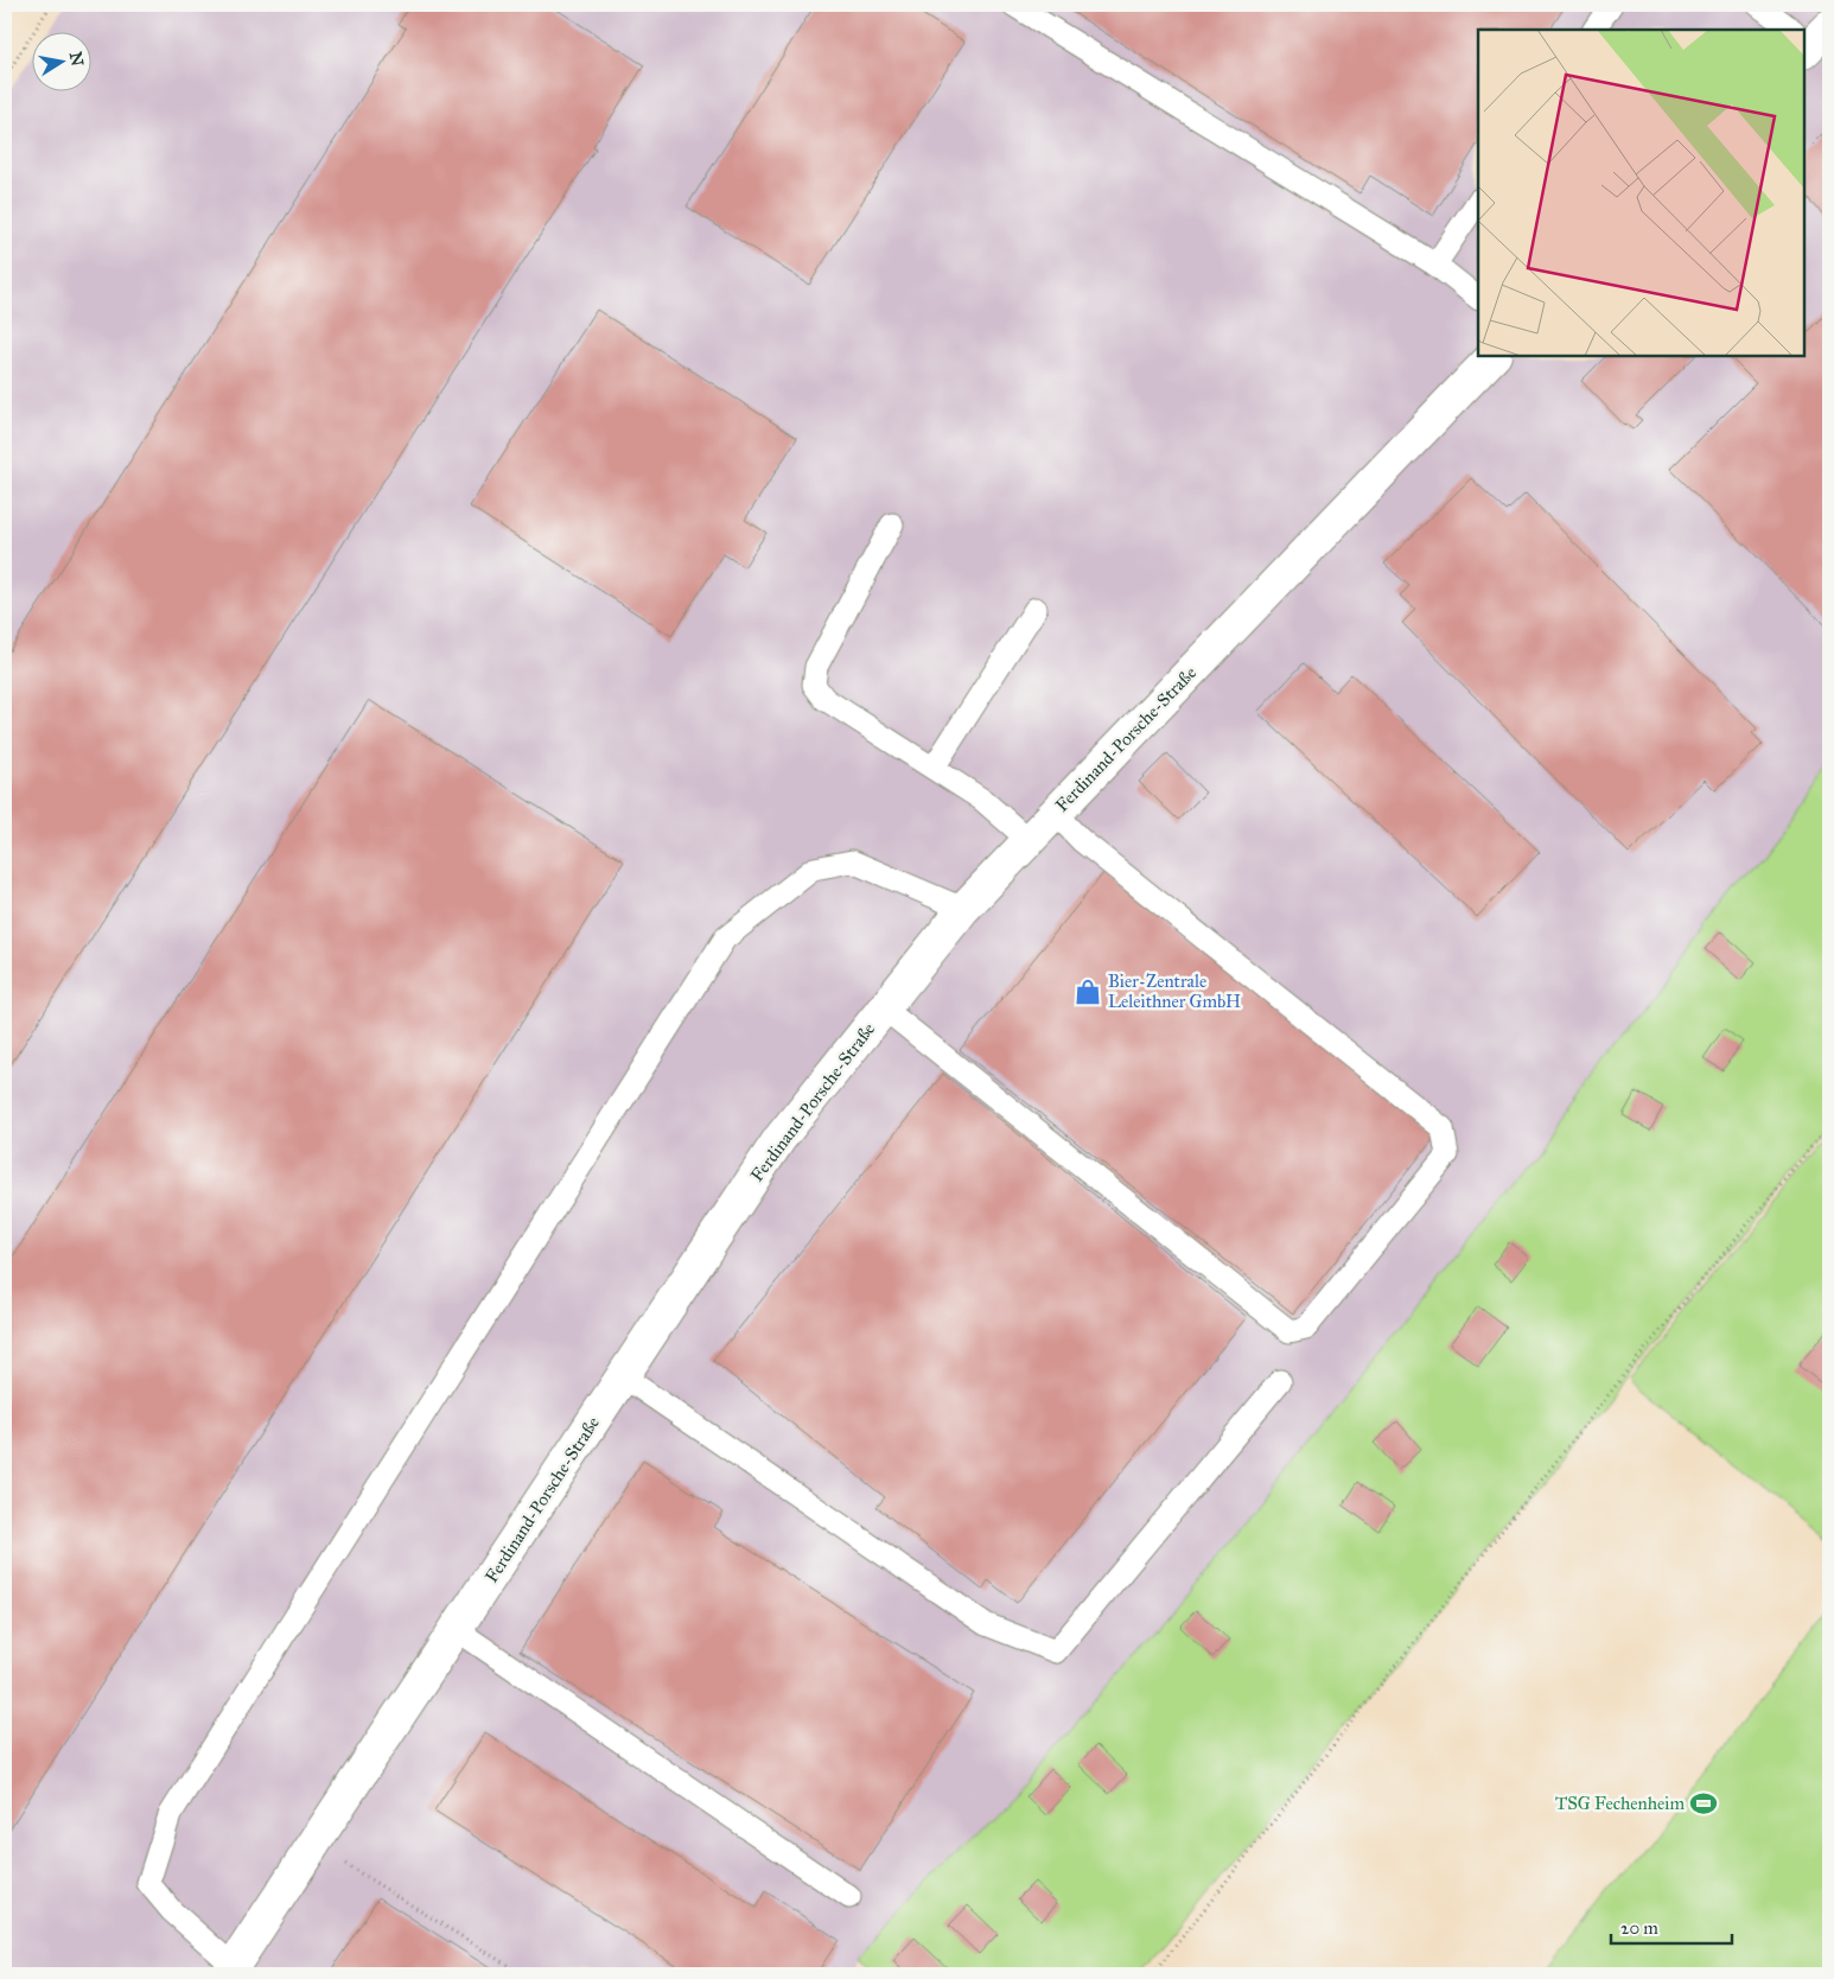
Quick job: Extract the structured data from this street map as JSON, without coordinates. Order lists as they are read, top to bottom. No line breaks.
{"streets":{"street":["Ferdinand-Porsche-Straße"]},"places":{"shop":["Bier-Zentrale Leleithner GmbH"],"sports":["TSG Fechenheim"]},"scale_bar":"20 m","north":"right"}
